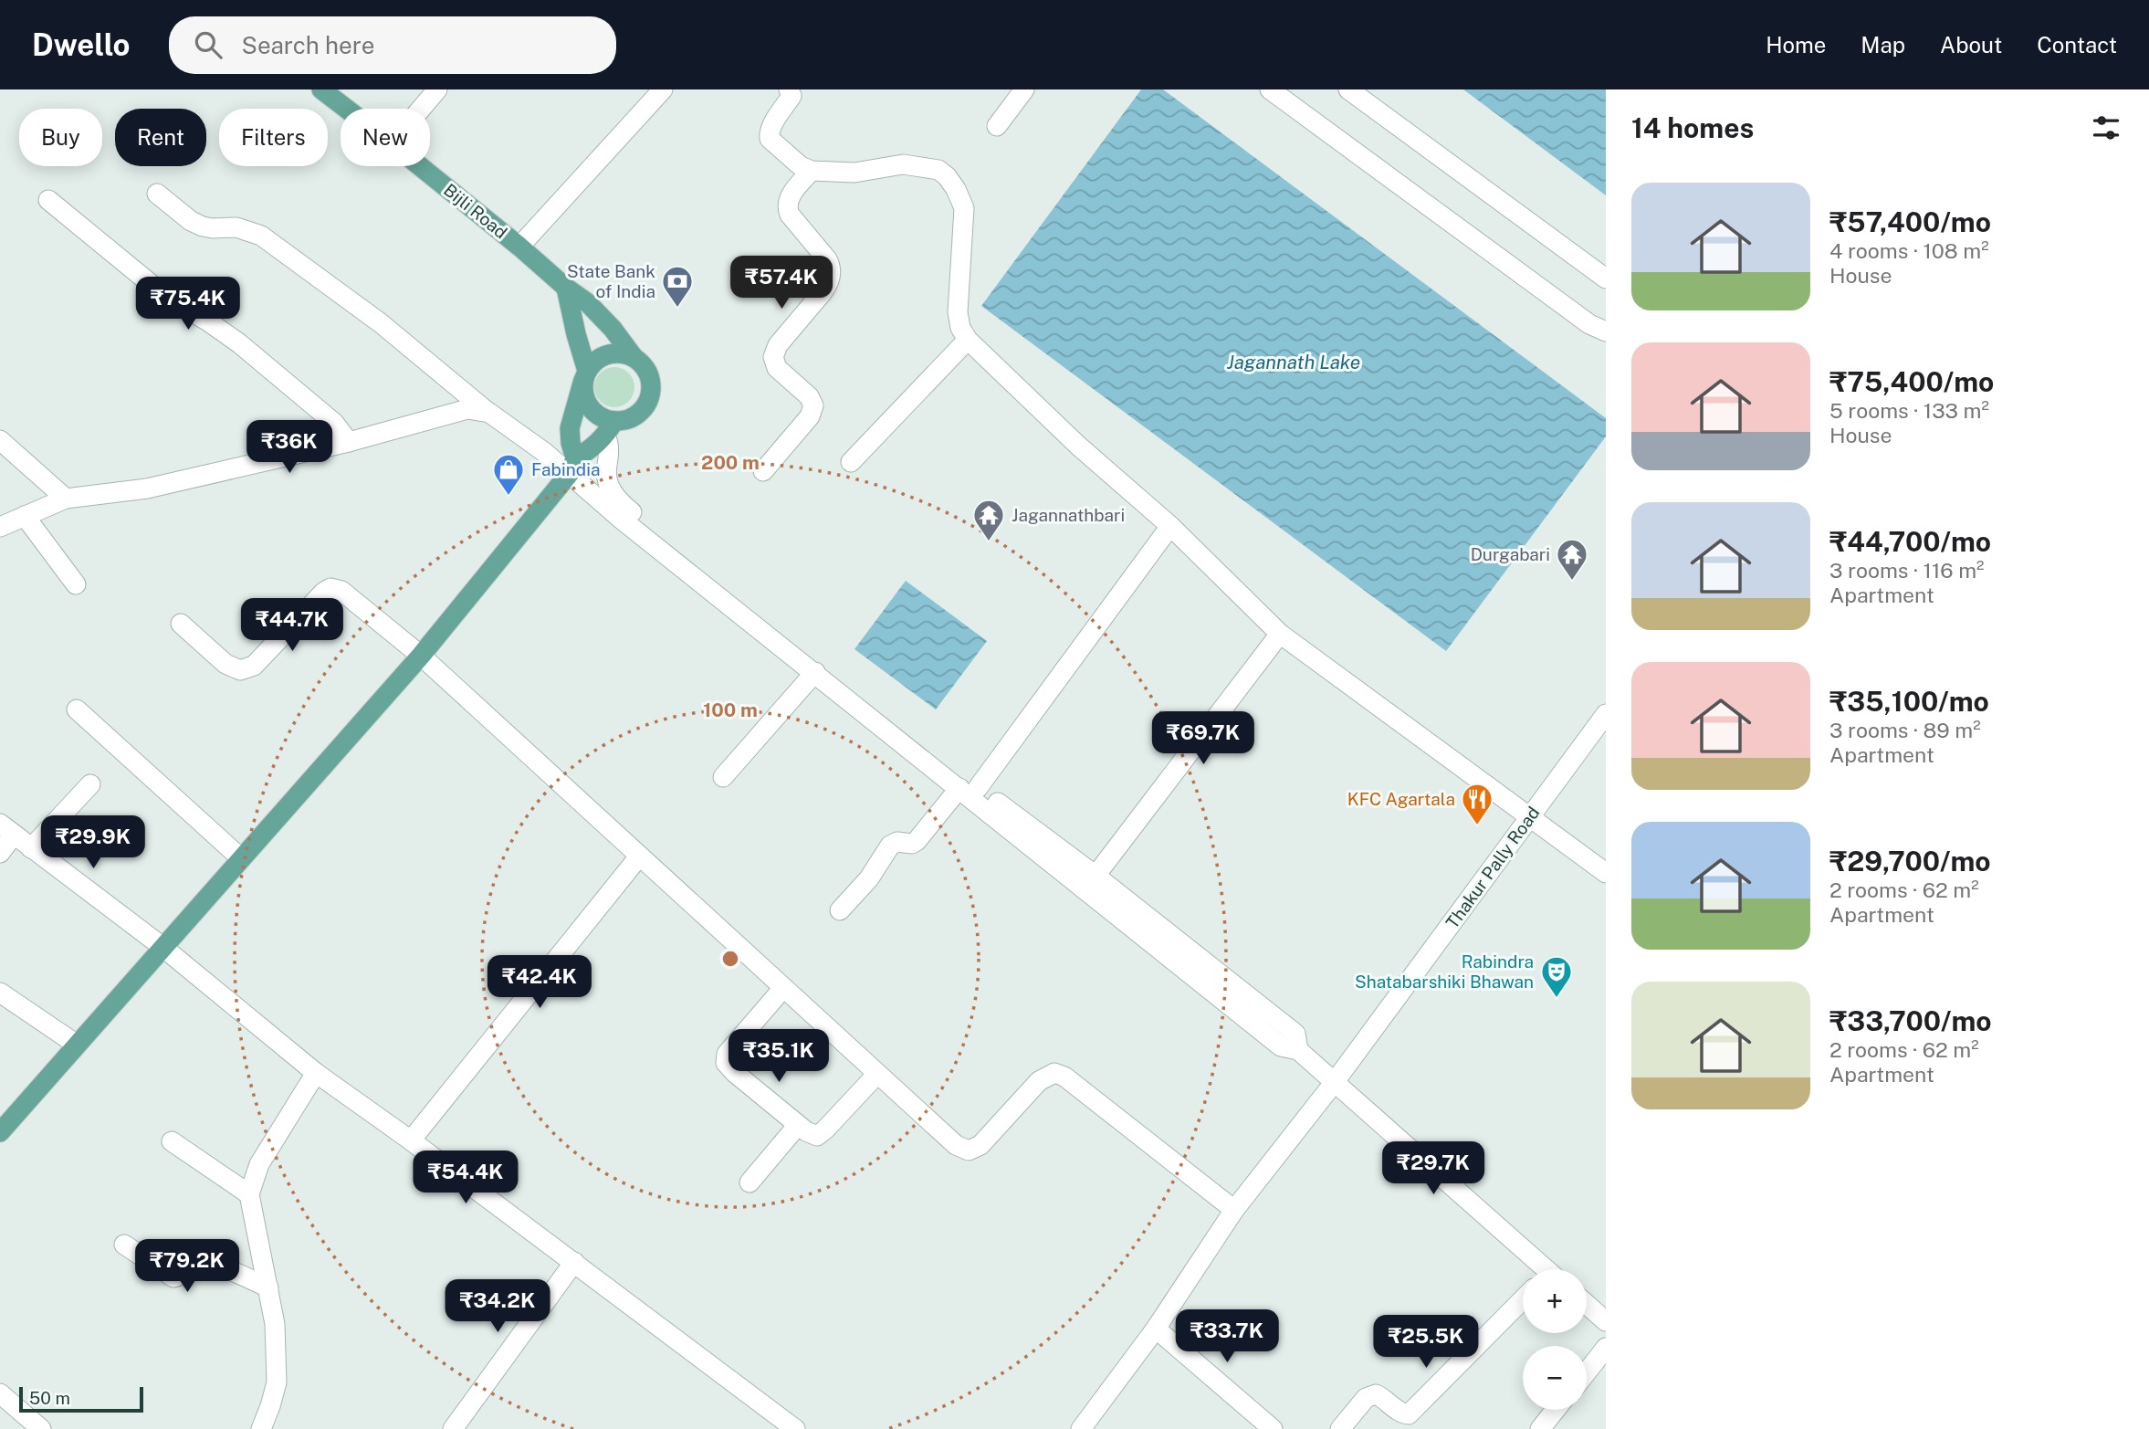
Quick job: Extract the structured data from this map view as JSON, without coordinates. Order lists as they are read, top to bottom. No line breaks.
{"streets":{"main road":["Bijli Road"],"street":["Thakur Pally Road"]},"water":["Jagannath Lake"],"places":{"bank":["State Bank of India"],"shop":["Fabindia"],"temple":["Jagannathbari","Durgabari"],"restaurant":["KFC Agartala"],"theatre":["Rabindra Shatabarshiki Bhawan"]},"scale_bar":"50 m","page":{"header":"Dwello","search":"Search here","nav":["Home","Map","About","Contact"],"heading":"14 homes","chip":["Buy","Rent","Filters","New"],"list":[{"name":"₹57,400/mo","note":"4 rooms · 108 m² · House"},{"name":"₹75,400/mo","note":"5 rooms · 133 m² · House"},{"name":"₹44,700/mo","note":"3 rooms · 116 m² · Apartment"},{"name":"₹35,100/mo","note":"3 rooms · 89 m² · Apartment"},{"name":"₹29,700/mo","note":"2 rooms · 62 m² · Apartment"},{"name":"₹33,700/mo","note":"2 rooms · 62 m² · Apartment"}],"price":["₹57.4K","₹75.4K","₹36K","₹44.7K","₹69.7K","₹29.9K","₹42.4K","₹35.1K","₹29.7K","₹54.4K","₹79.2K","₹34.2K","₹33.7K","₹25.5K"],"map_buttons":["+","−"],"scale":"50 m"},"rings":["200 m","100 m"]}
